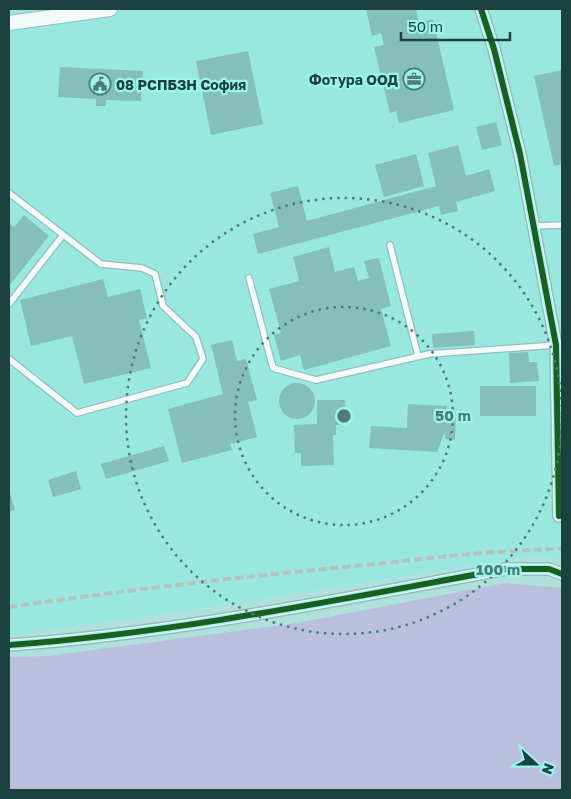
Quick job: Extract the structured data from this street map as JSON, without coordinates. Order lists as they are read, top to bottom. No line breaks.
{"places":{"office":["Фотура ООД"],"public building":["08 РСПБЗН София"]},"scale_bar":"50 m","north":"right","rings":["50 m","100 m"]}
